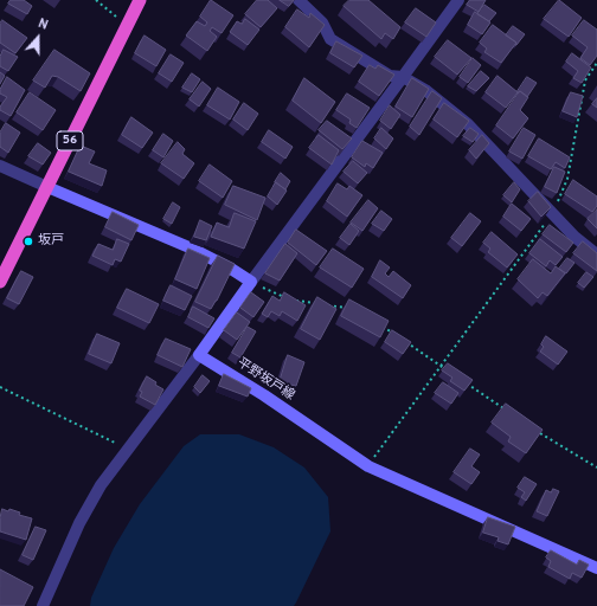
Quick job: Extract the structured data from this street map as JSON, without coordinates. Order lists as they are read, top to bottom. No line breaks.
{"streets":{"highway":["56"],"main road":["平野坂戸線"]},"places":["坂戸"],"north":"top"}
